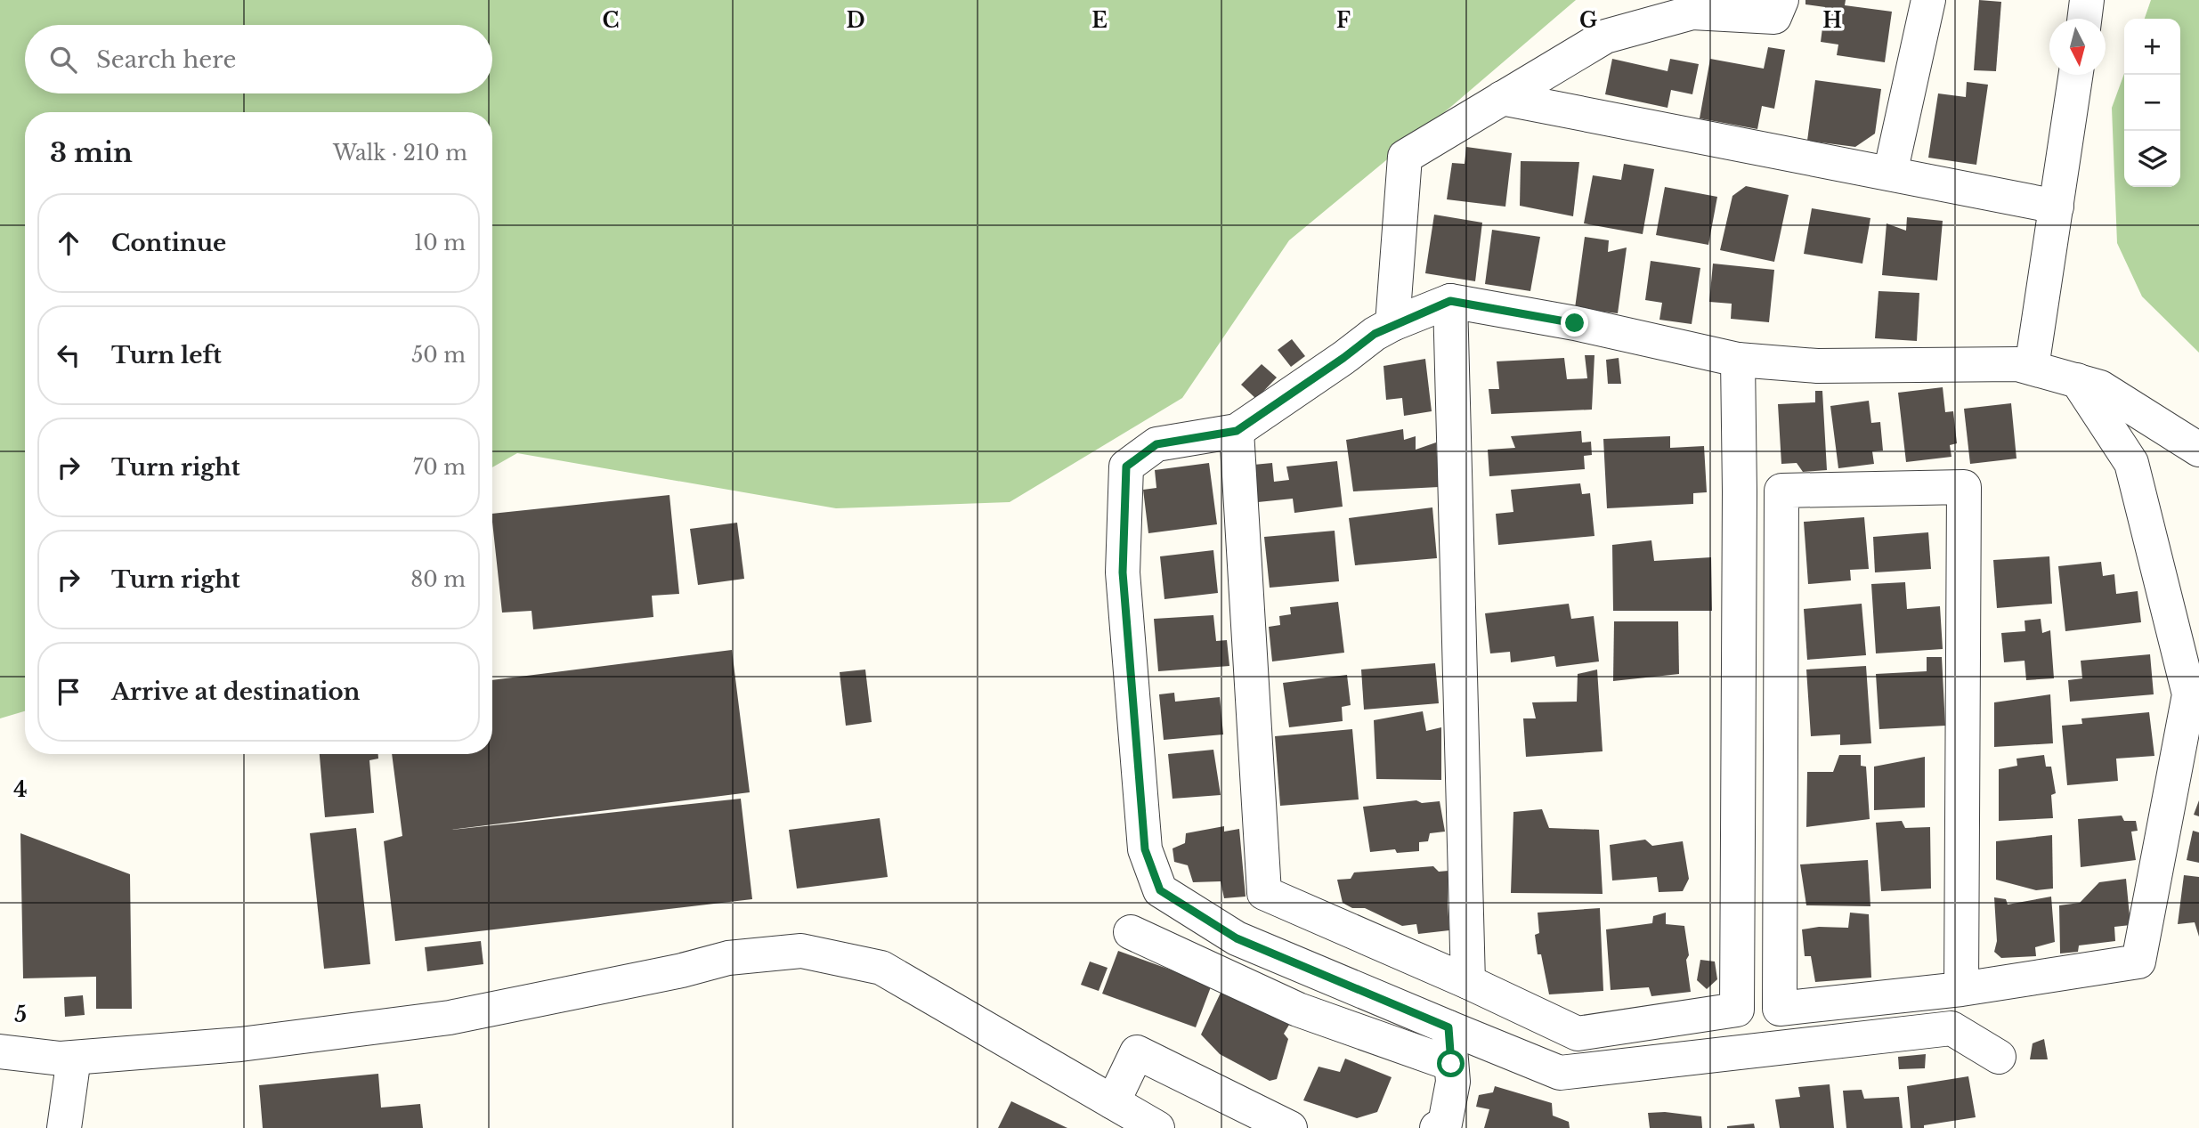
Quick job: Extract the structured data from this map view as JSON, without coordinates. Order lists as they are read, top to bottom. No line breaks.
{"north":"bottom","page":{"map_buttons":["+","−"],"search":"Search here","heading":["3 min","Walk · 210 m"],"list":[["Continue","10 m"],["Turn left","50 m"],["Turn right","70 m"],["Turn right","80 m"],"Arrive at destination"]},"grid":{"columns":["C","D","E","F","G","H"],"rows":["4","5"]}}
